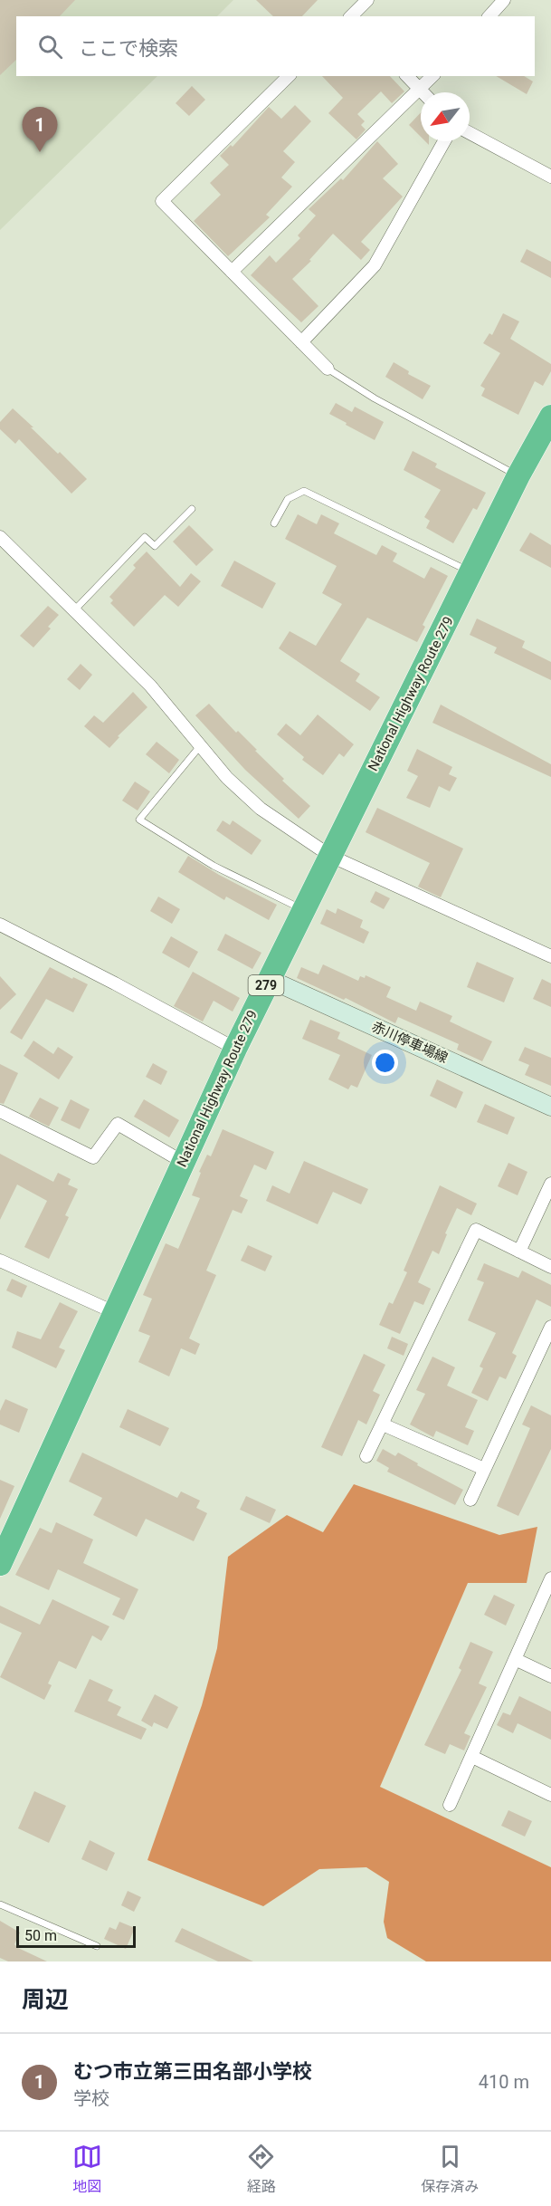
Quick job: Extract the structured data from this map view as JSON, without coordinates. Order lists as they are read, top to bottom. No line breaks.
{"streets":{"highway":["National Highway Route 279","279"],"main road":["赤川停車場線"]},"crossings":[["National Highway Route 279","赤川停車場線"]],"scale_bar":"50 m","north":"bottom left","page":{"search":"ここで検索","pins":"1","scale":"50 m","heading":"周辺","list":[{"mark":"1","name":"むつ市立第三田名部小学校","note":"学校","value":"410 m"}],"nav":["地図","経路","保存済み"]}}
